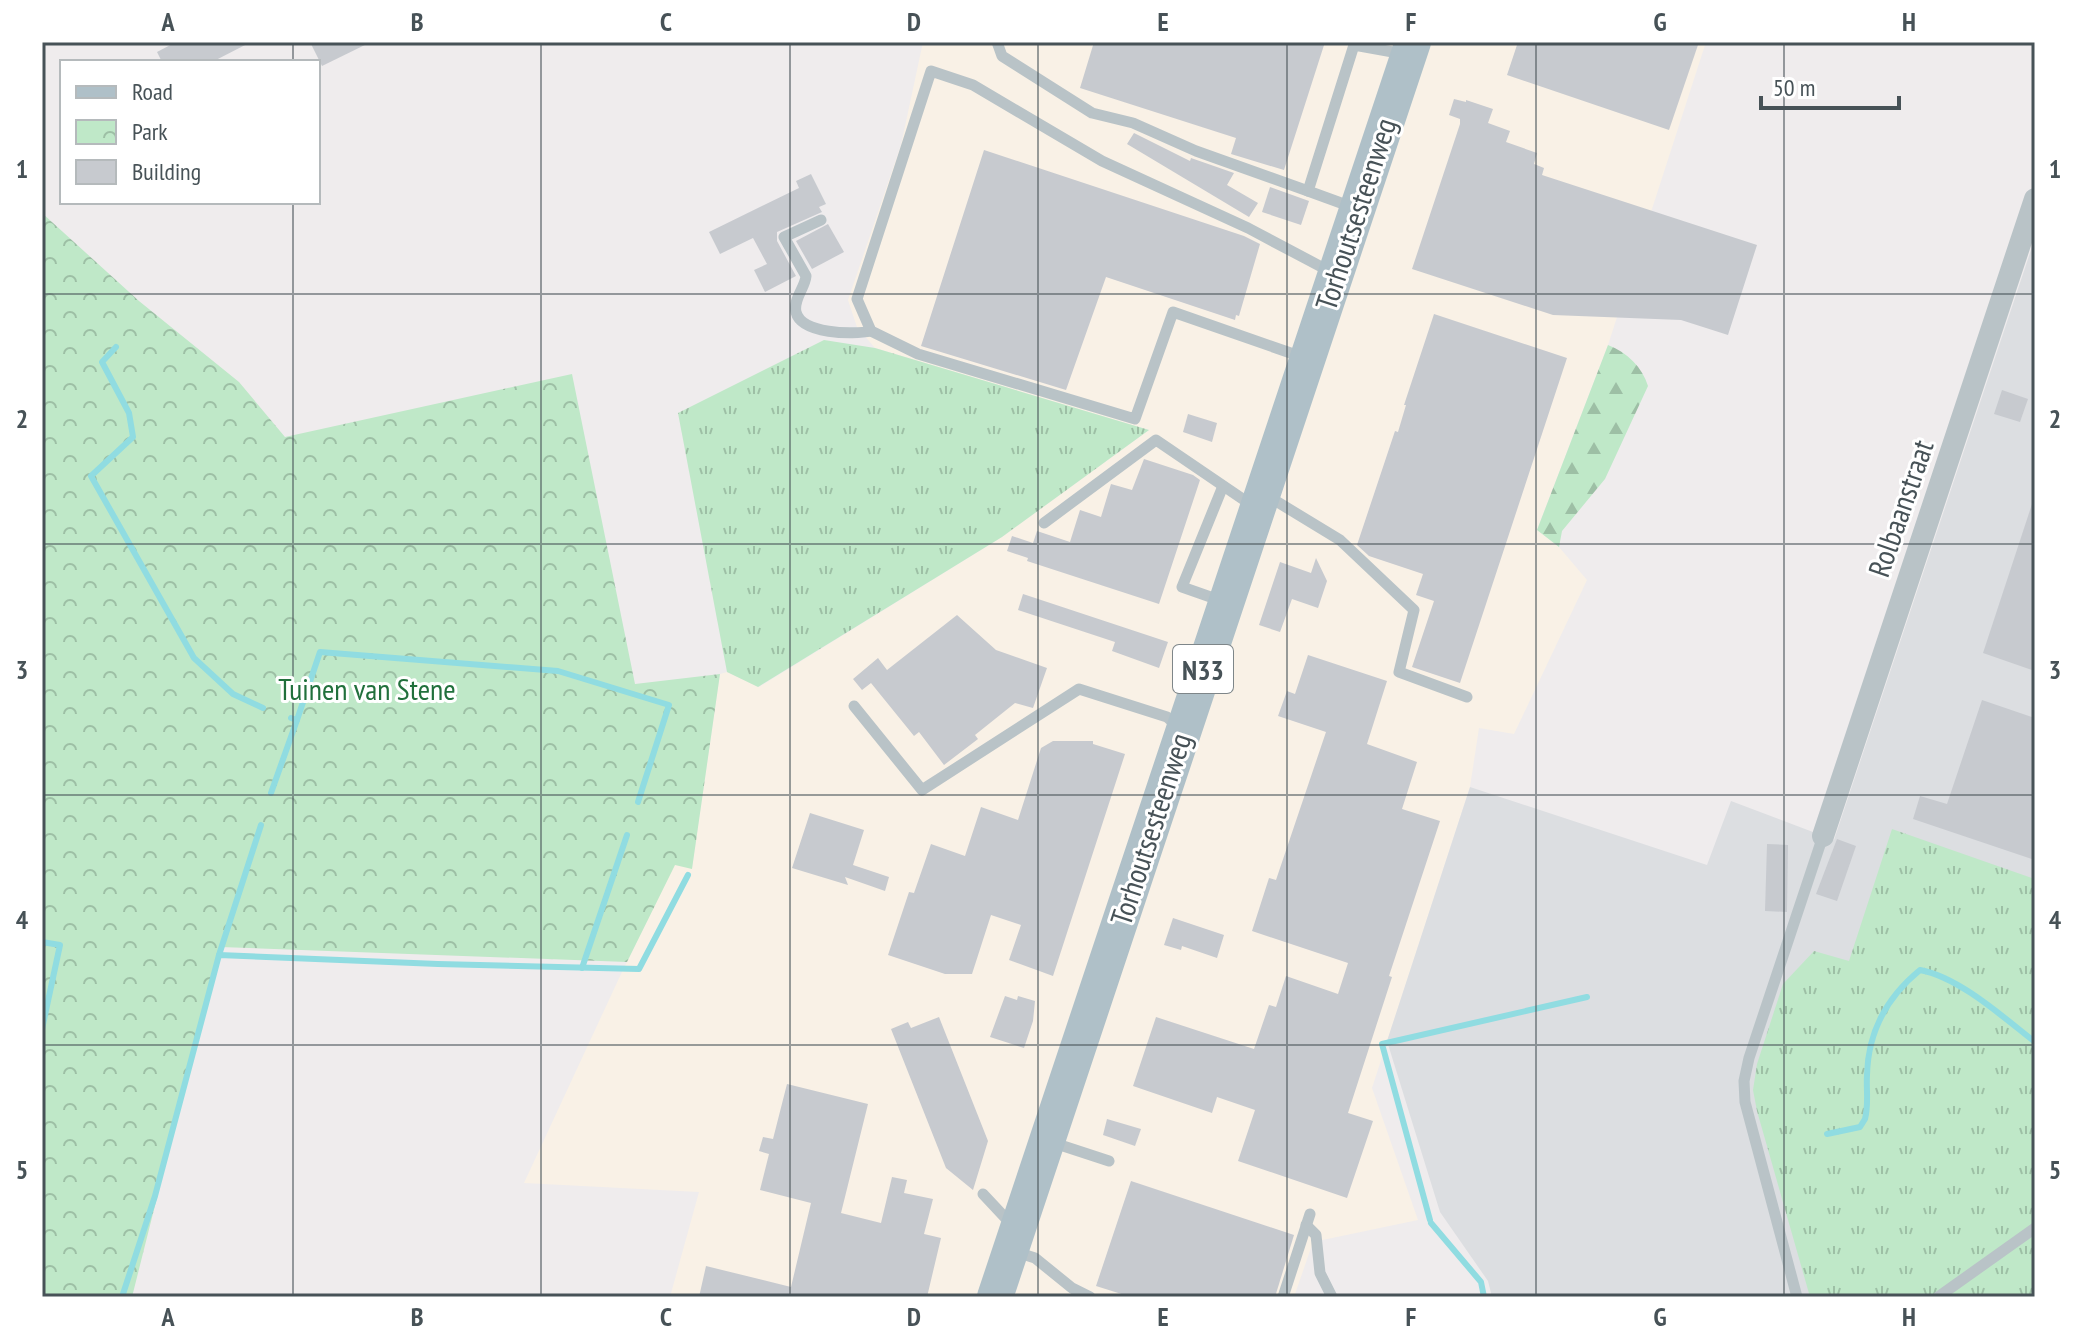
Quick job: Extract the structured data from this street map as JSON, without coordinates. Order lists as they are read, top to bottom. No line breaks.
{"streets":{"main road":["Torhoutsesteenweg","N33"],"street":["Rolbaanstraat"]},"parks":["Tuinen van Stene"],"legend":["Road","Park","Building"],"scale_bar":"50 m","grid":{"columns":["A","B","C","D","E","F","G","H"],"rows":["1","2","3","4","5"]}}
